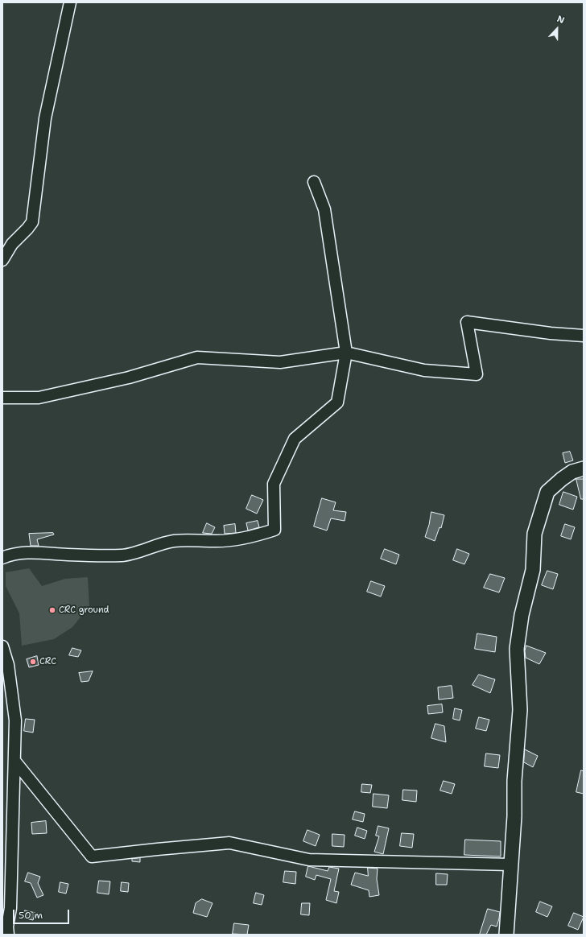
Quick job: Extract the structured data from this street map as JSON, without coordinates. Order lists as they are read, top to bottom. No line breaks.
{"places":["CRC ground","CRC"],"scale_bar":"50 m","north":"top"}
